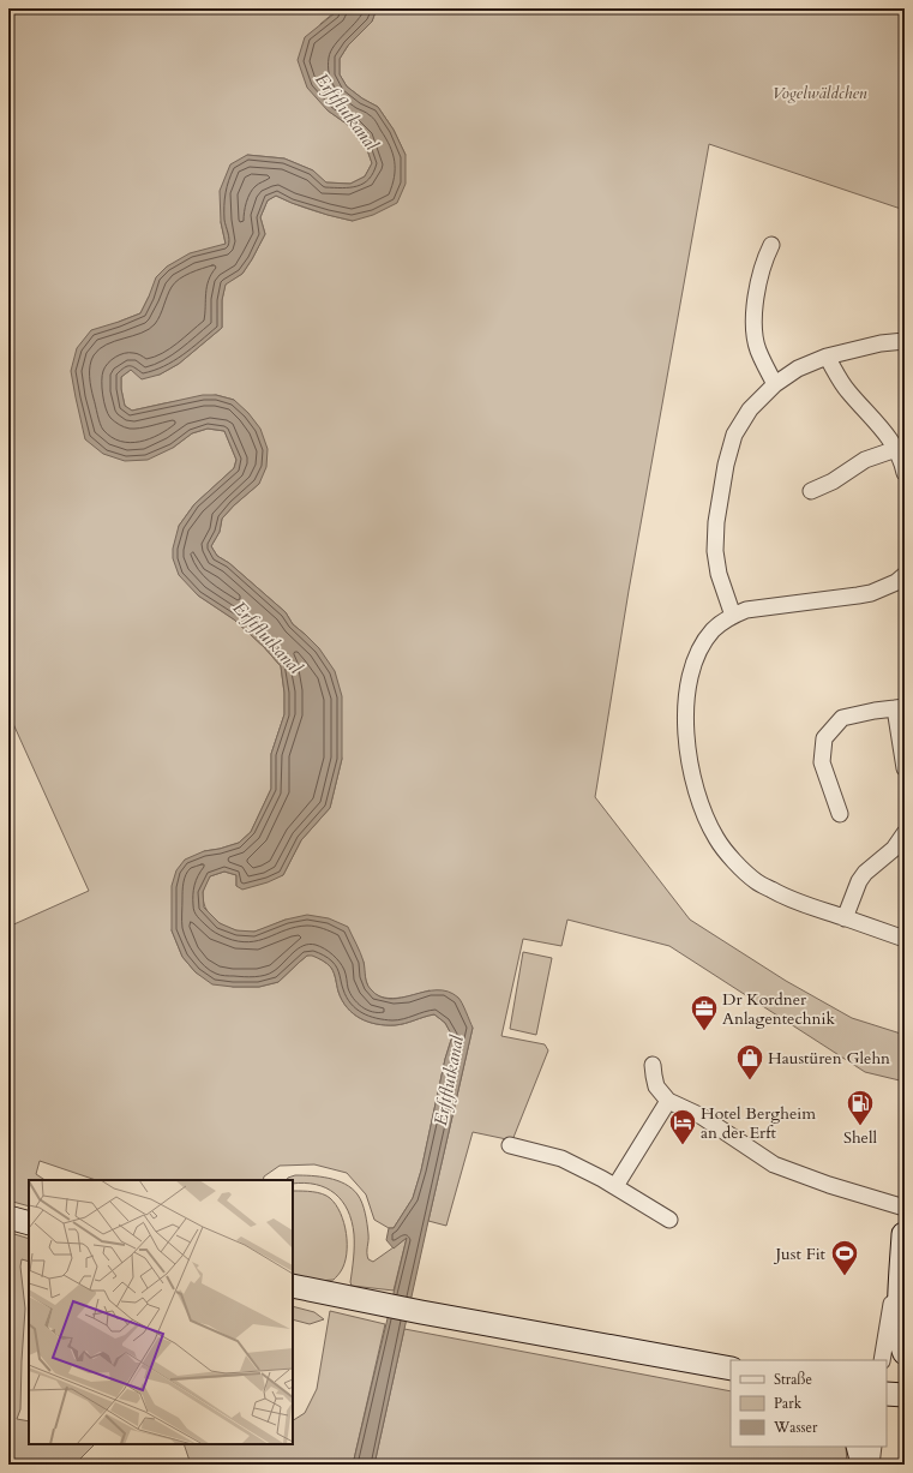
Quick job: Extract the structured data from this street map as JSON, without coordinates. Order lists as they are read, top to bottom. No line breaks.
{"water":["Erftflutkanal"],"parks":["Vogelwäldchen"],"places":{"office":["Dr Kordner Anlagentechnik"],"shop":["Haustüren Glehn"],"fuel station":["Shell"],"hotel":["Hotel Bergheim an der Erft"],"sports":["Just Fit"]},"legend":["Straße","Park","Wasser"]}
